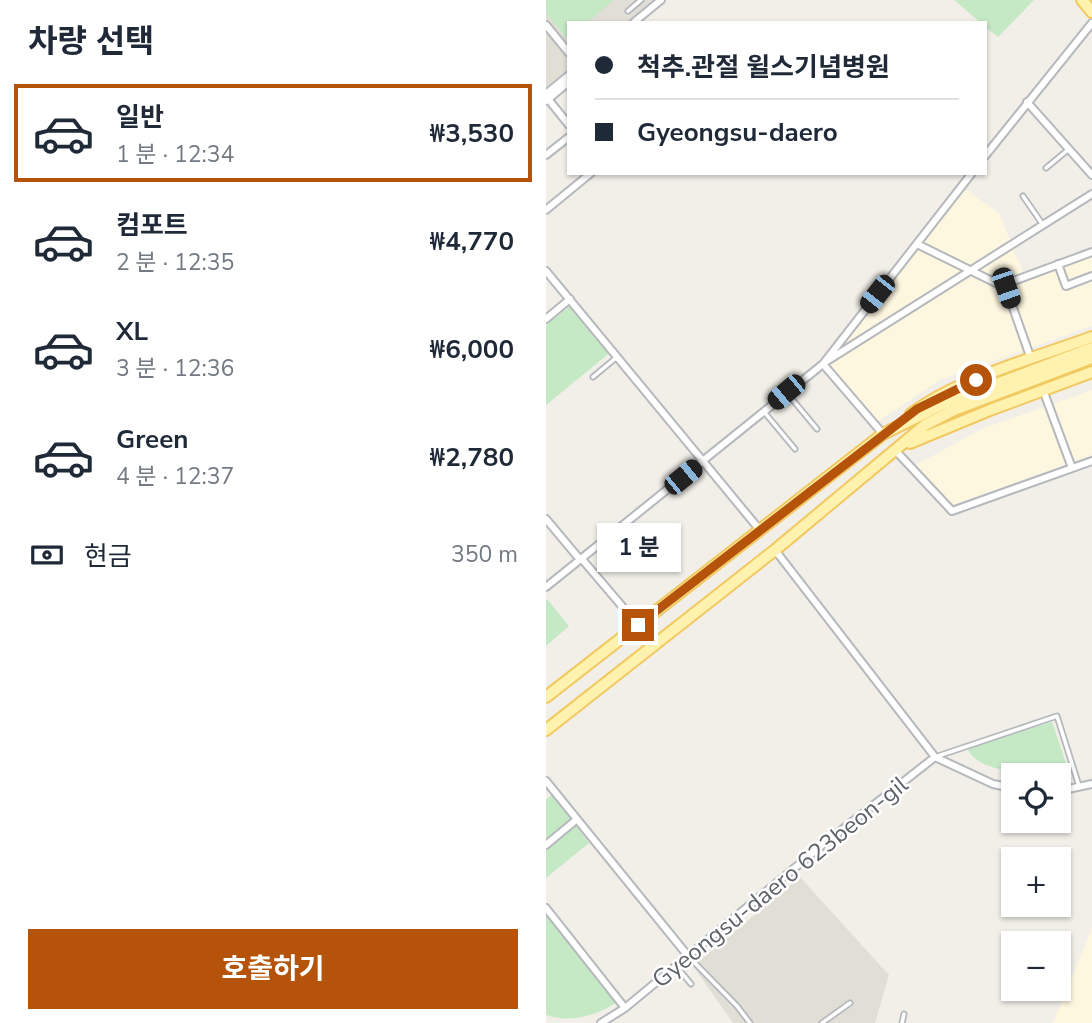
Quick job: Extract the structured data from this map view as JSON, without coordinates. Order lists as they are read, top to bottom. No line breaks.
{"streets":{"street":["Gyeongsu-daero 623beon-gil"]},"page":{"heading":"차량 선택","banner":["척추.관절 윌스기념병원","Gyeongsu-daero"],"list":[{"name":"일반","note":"1 분 · 12:34","value":"₩3,530"},{"name":"컴포트","note":"2 분 · 12:35","value":"₩4,770"},{"name":"XL","note":"3 분 · 12:36","value":"₩6,000"},{"name":"Green","note":"4 분 · 12:37","value":"₩2,780"}],"pay":["현금","350 m"],"bubble":"1 분","map_buttons":["+","−"],"buttons":"호출하기"}}
